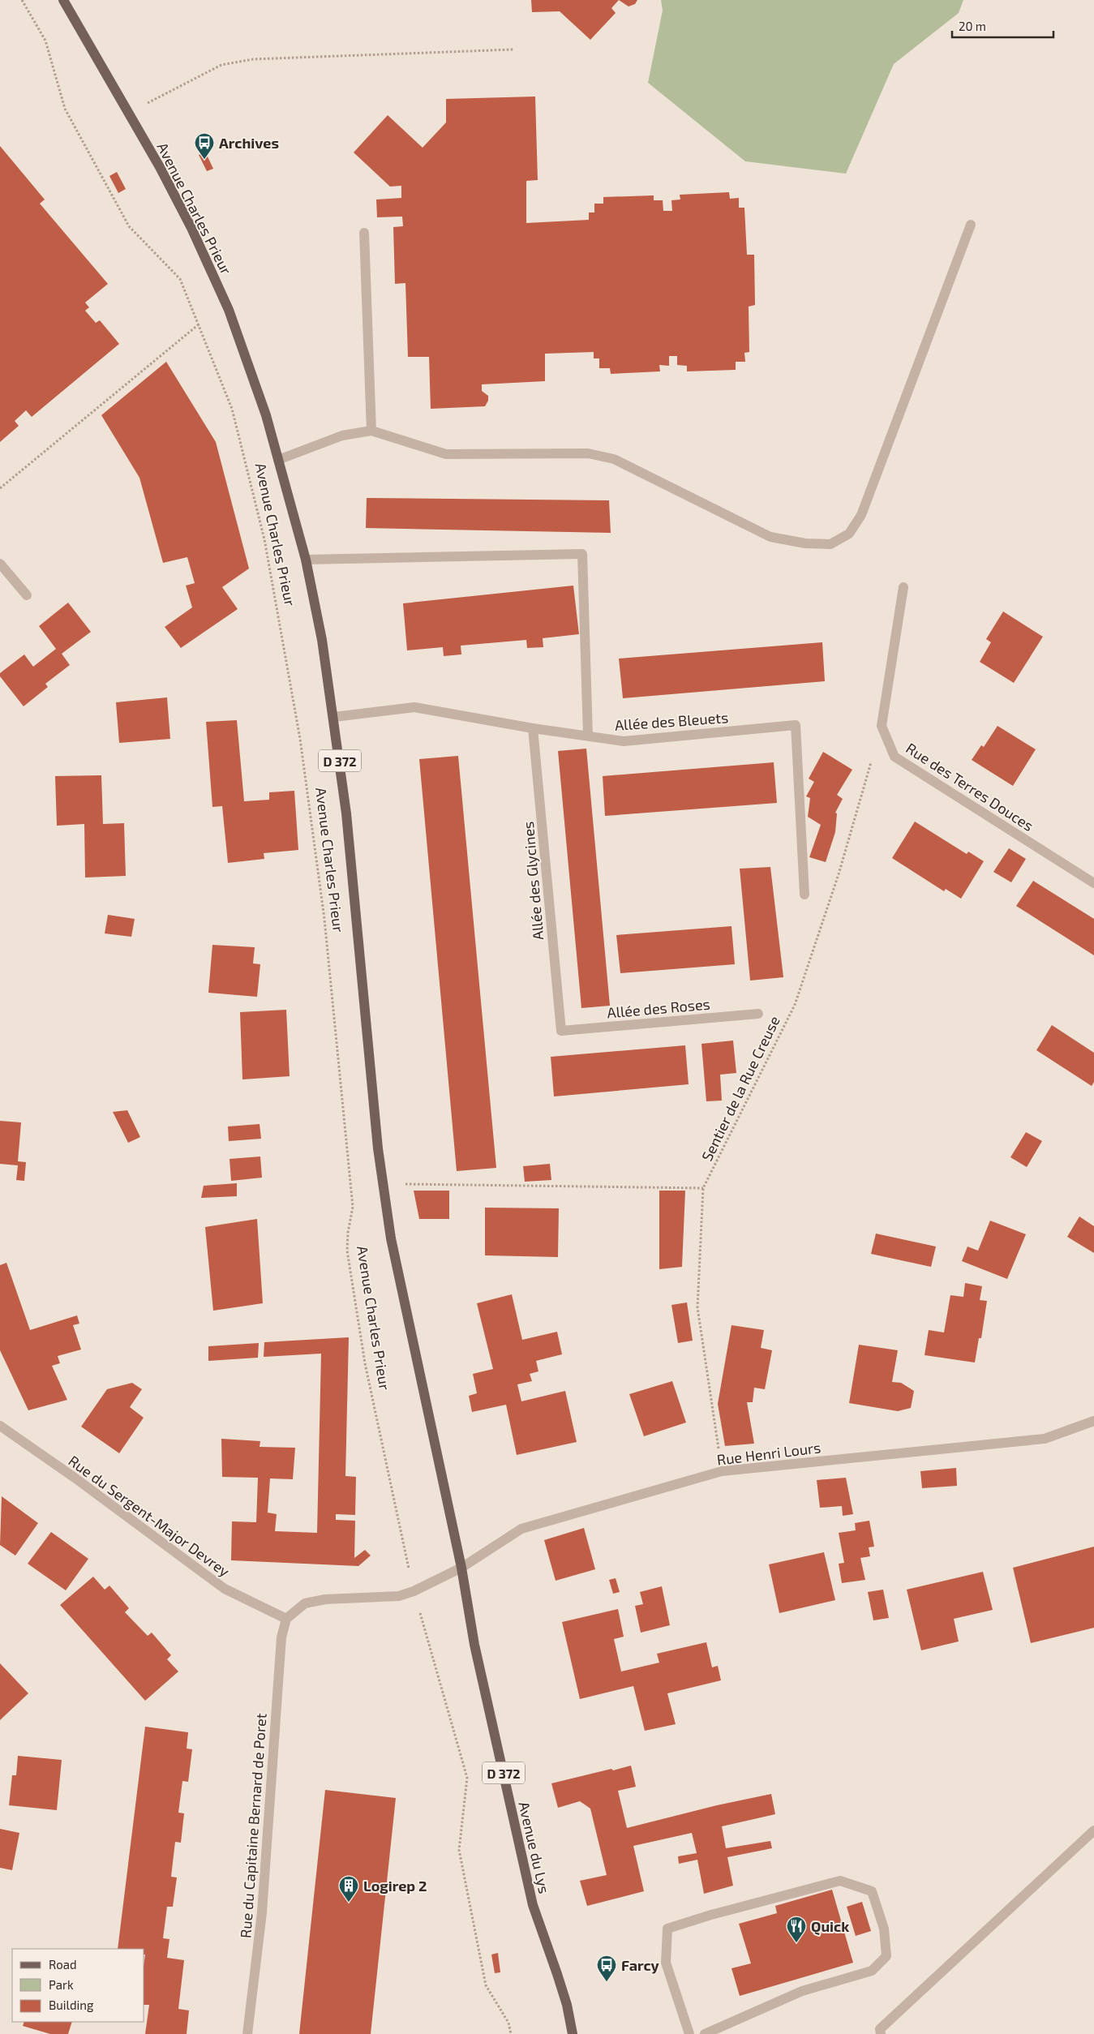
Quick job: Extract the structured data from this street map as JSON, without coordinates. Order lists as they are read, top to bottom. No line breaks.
{"streets":{"main road":["Avenue Charles Prieur","D 372","Avenue du Lys"],"street":["Allée des Bleuets","Rue des Terres Douces","Allée des Glycines","Allée des Roses","Rue Henri Lours","Rue du Sergent-Major Devrey","Rue du Capitaine Bernard de Poret"],"path":["Sentier de la Rue Creuse"]},"crossings":[["Avenue Charles Prieur","Allée des Bleuets"],["Avenue Charles Prieur","Rue Henri Lours"],["Avenue Charles Prieur","Avenue du Lys"],["Allée des Bleuets","Allée des Glycines"],["Rue des Terres Douces","Sentier de la Rue Creuse"],["Allée des Glycines","Allée des Roses"],["Sentier de la Rue Creuse","Rue Henri Lours"],["Rue Henri Lours","Rue du Sergent-Major Devrey"],["Rue Henri Lours","Rue du Capitaine Bernard de Poret"],["Rue Henri Lours","Avenue du Lys"],["Rue du Sergent-Major Devrey","Rue du Capitaine Bernard de Poret"]],"places":{"bus stop":["Archives","Farcy"],"building":["Logirep 2"],"restaurant":["Quick"]},"legend":["Road","Park","Building"],"scale_bar":"20 m"}
